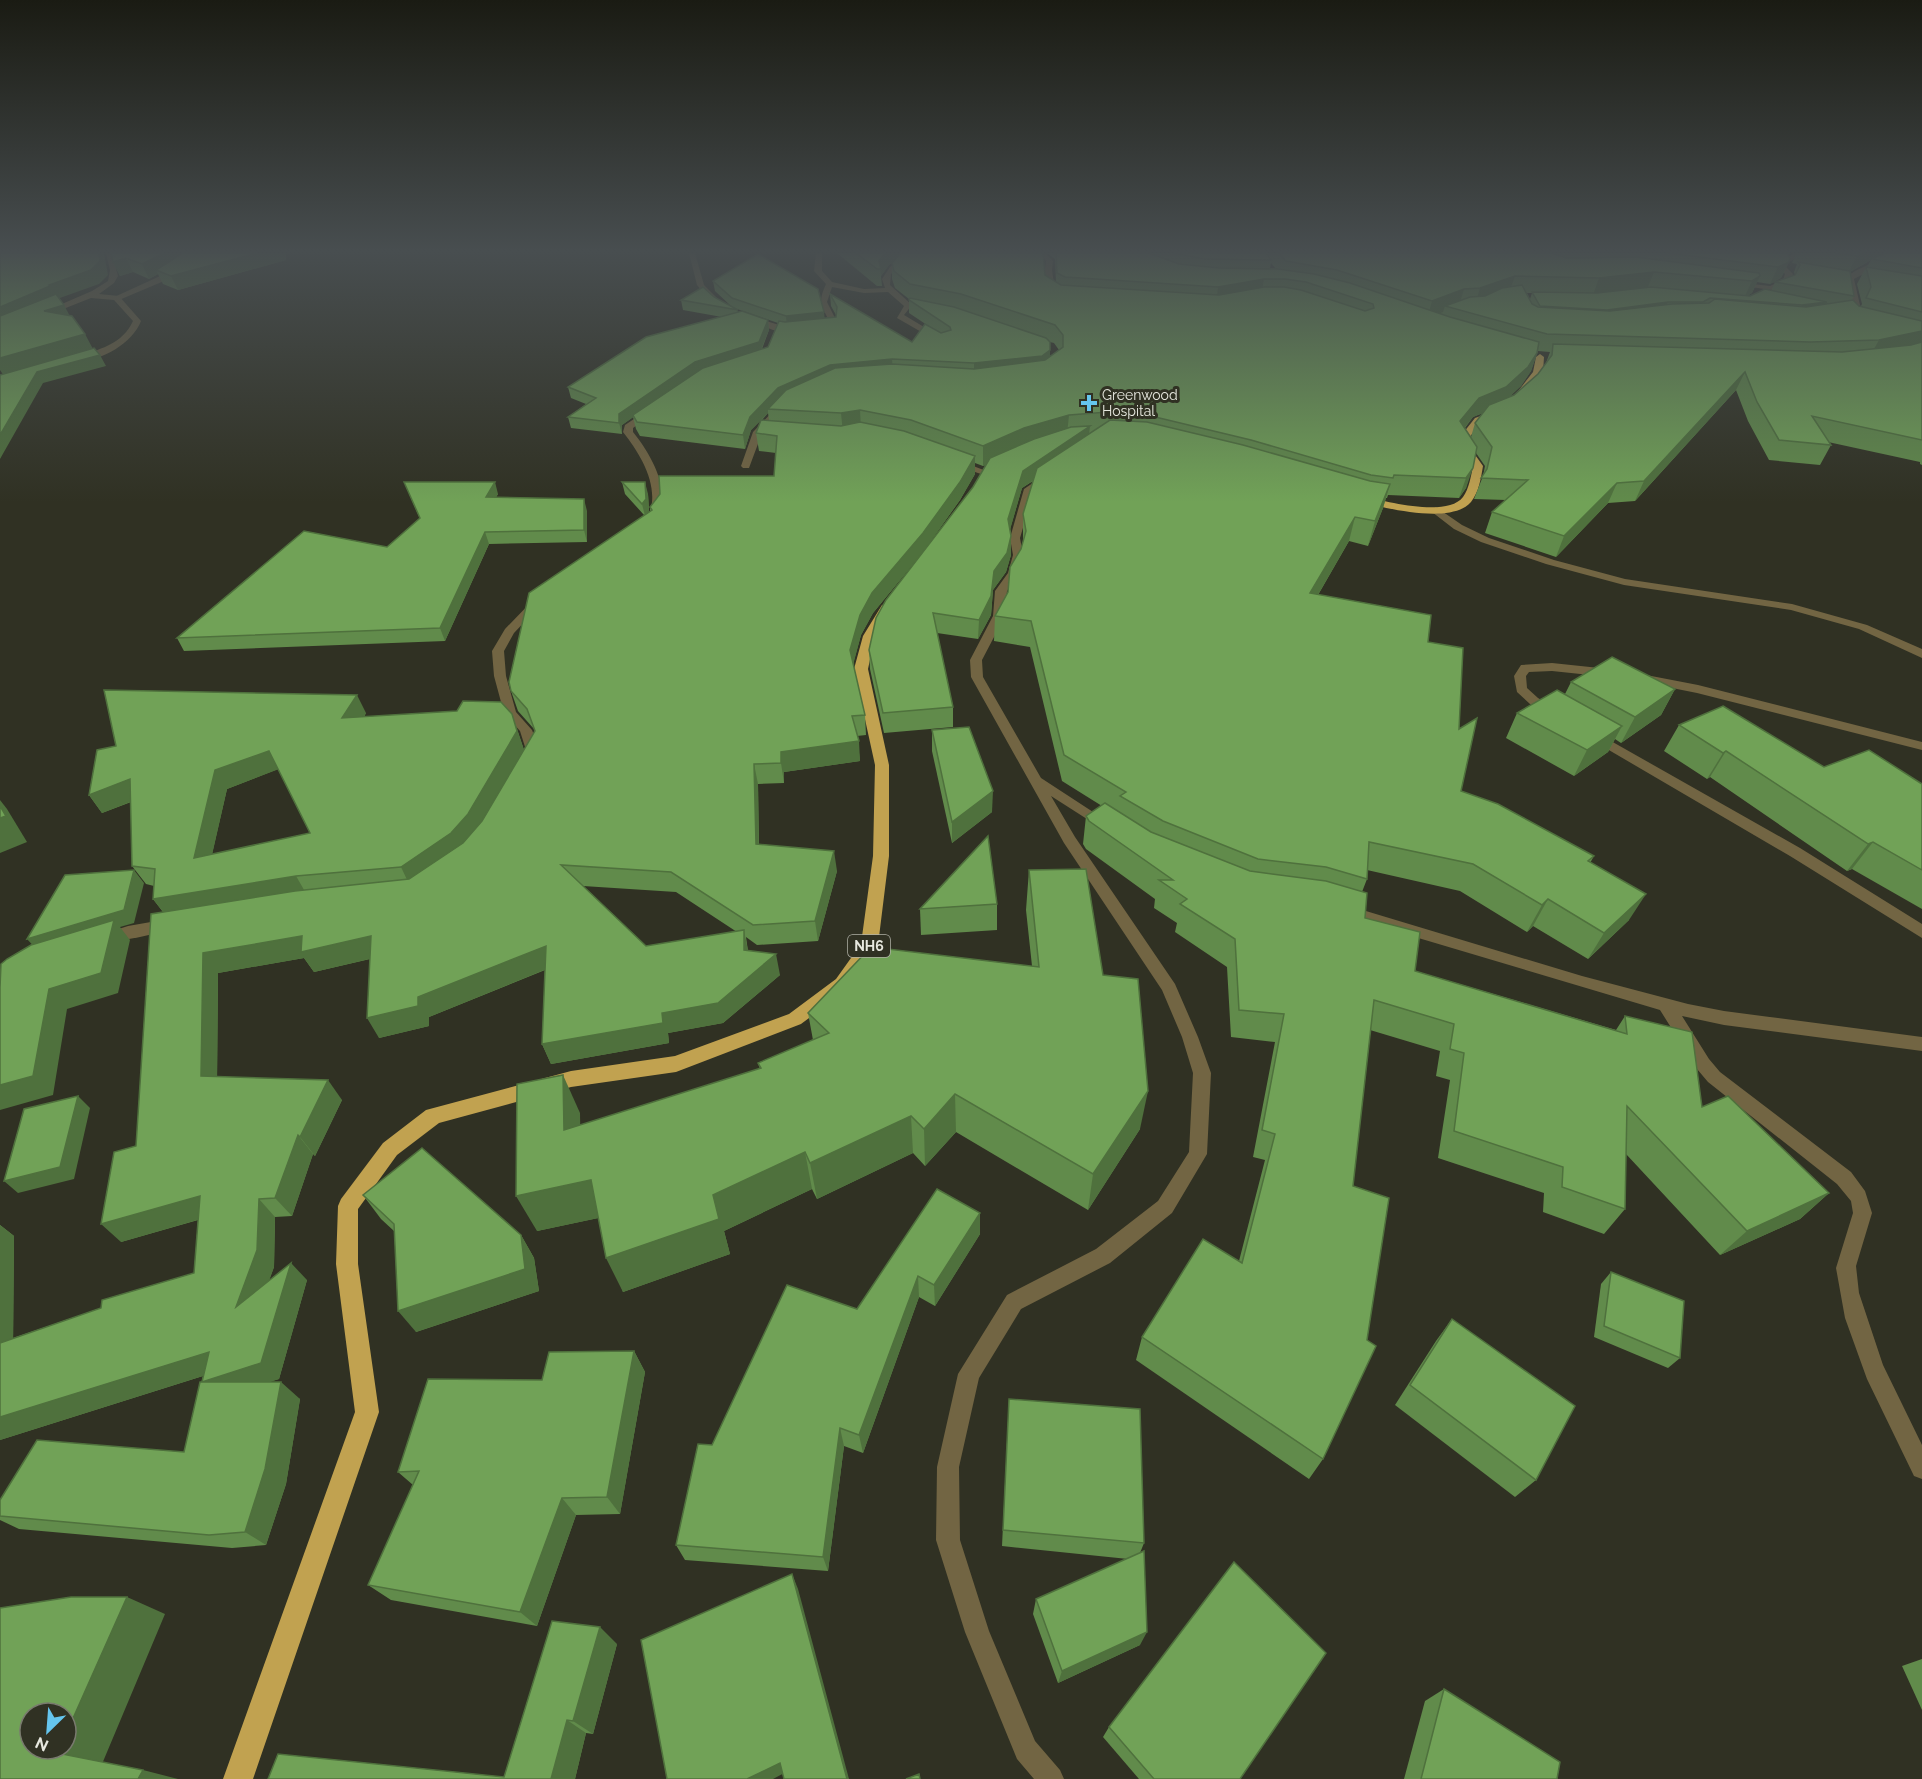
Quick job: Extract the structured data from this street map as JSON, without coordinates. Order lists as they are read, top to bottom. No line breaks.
{"streets":{"highway":["NH6"]},"places":{"health":["Greenwood Hospital"]},"north":"bottom left"}
